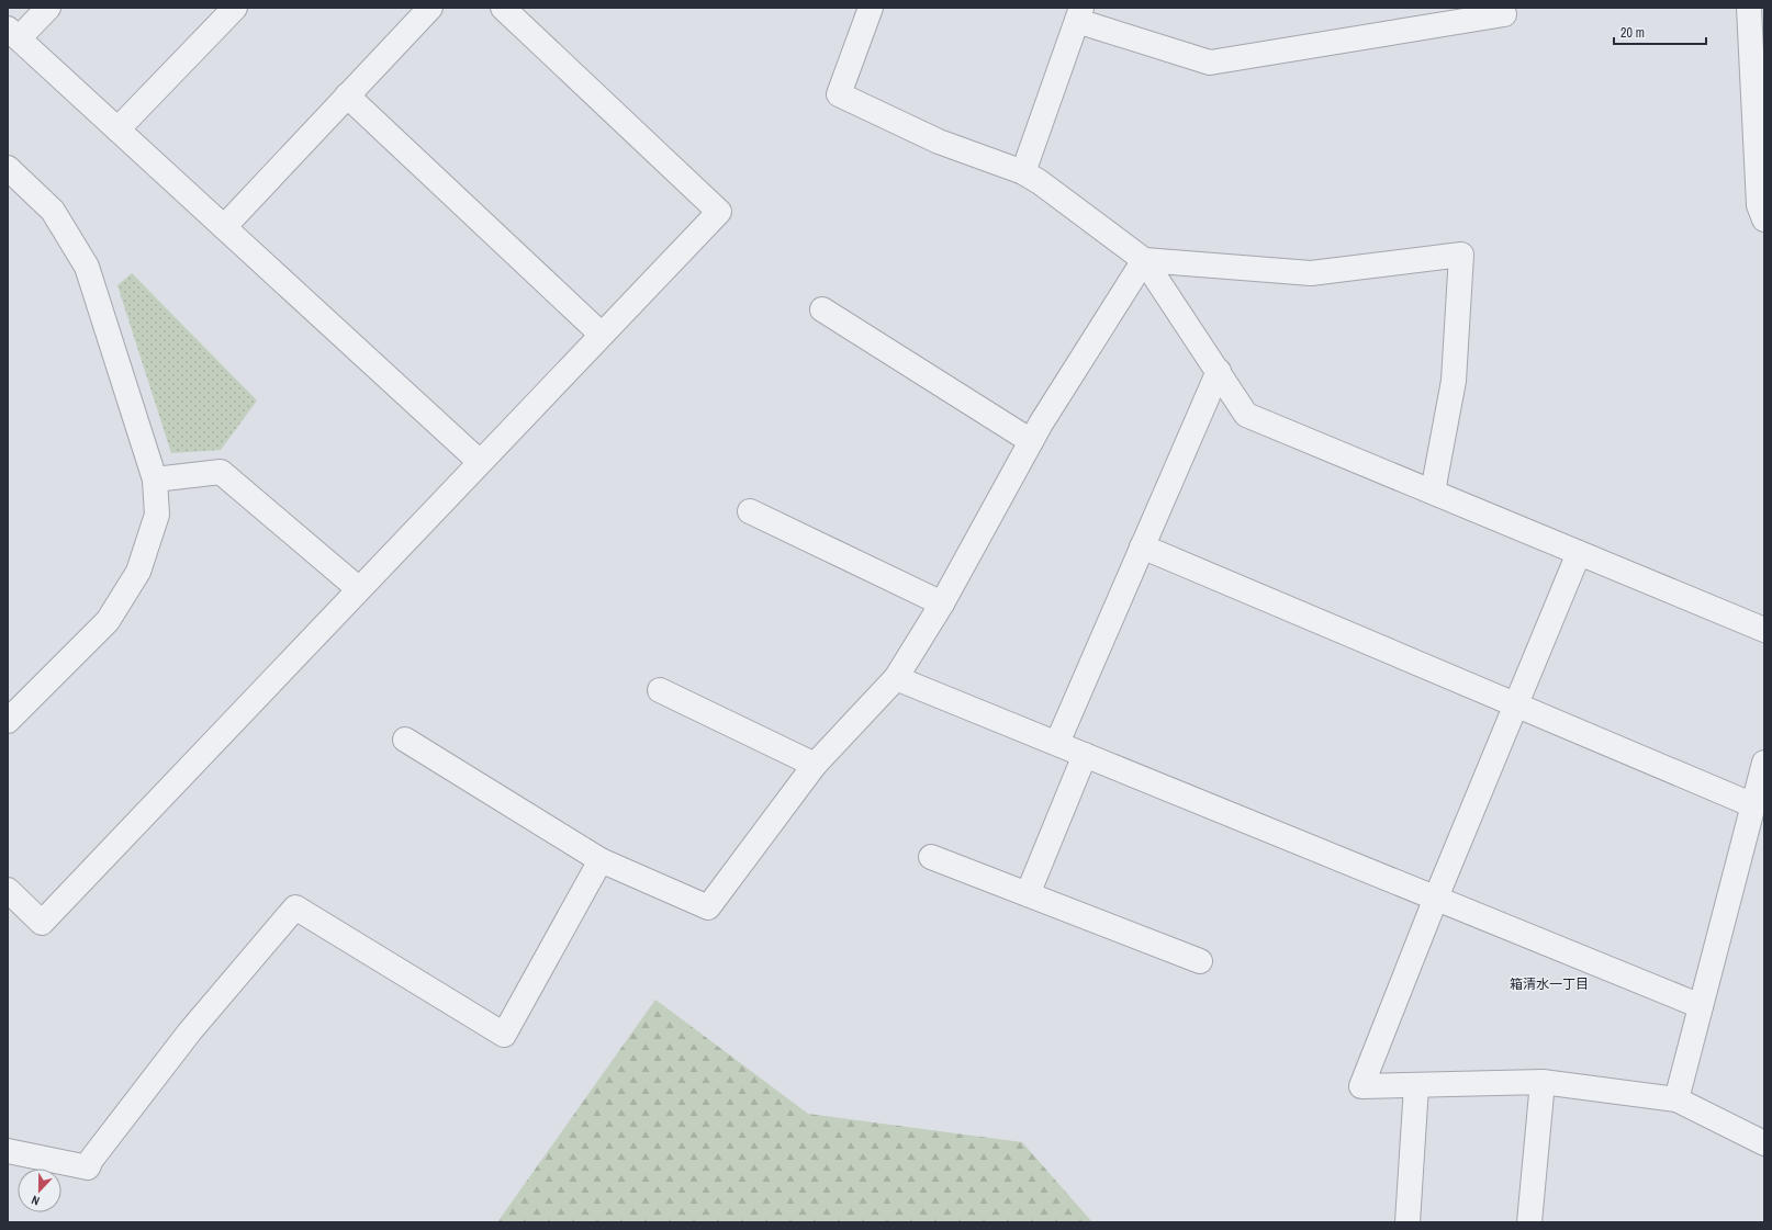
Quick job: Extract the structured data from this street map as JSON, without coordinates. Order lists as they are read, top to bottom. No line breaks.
{"districts":["箱清水一丁目"],"scale_bar":"20 m","north":"bottom"}
